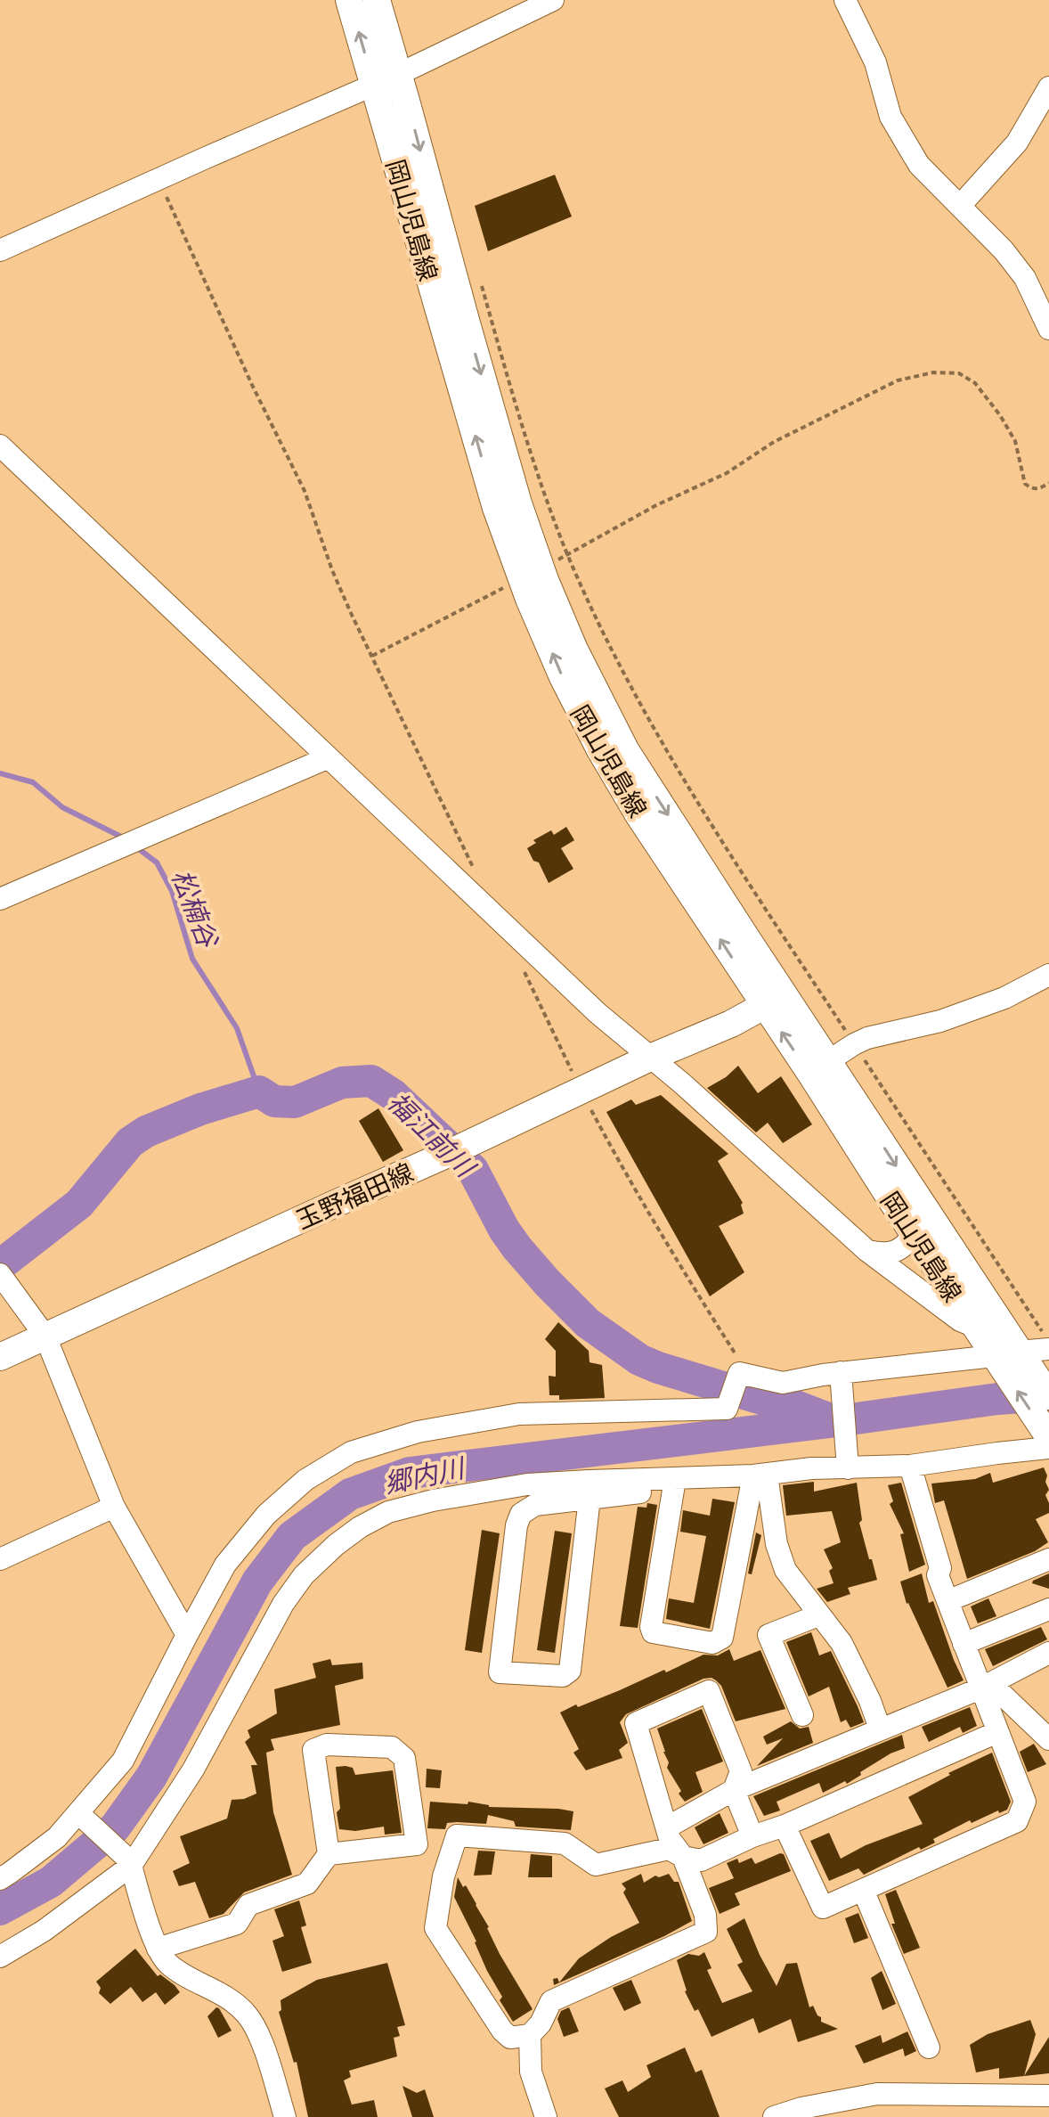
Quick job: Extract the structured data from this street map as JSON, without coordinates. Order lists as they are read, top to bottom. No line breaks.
{"streets":{"main road":["岡山児島線","玉野福田線"]},"crossings":[["岡山児島線","玉野福田線"]],"water":["松楠谷","福江前川","郷内川"]}
